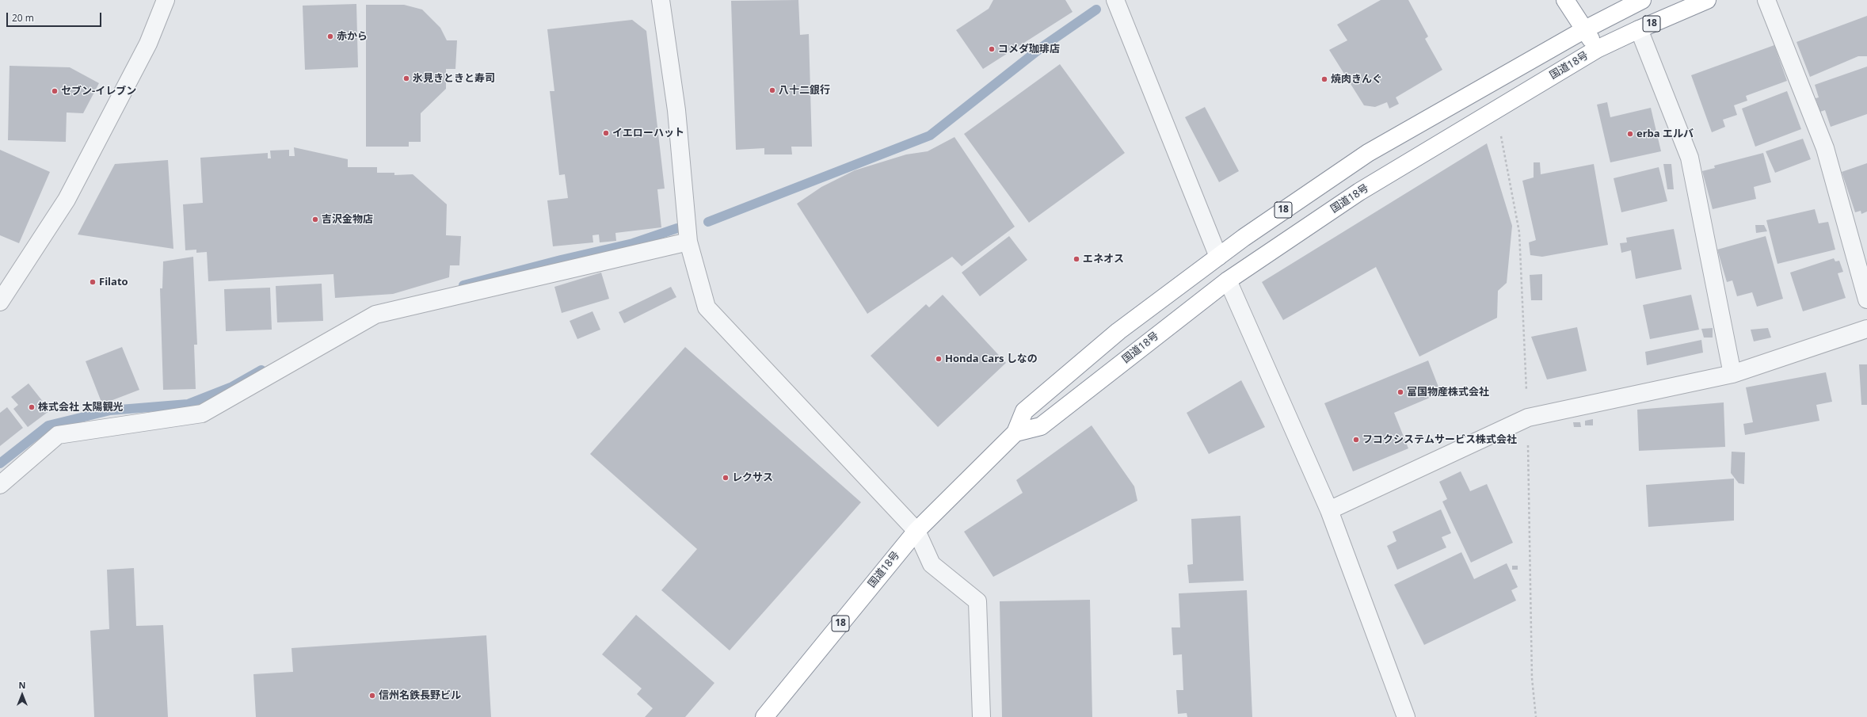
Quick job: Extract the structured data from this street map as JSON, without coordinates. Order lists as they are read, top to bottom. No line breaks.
{"streets":{"highway":["18","国道18号"]},"places":["赤から","コメダ珈琲店","氷見きときと寿司","焼肉きんぐ","八十二銀行","セブン-イレブン","イエローハット","erba エルバ","吉沢金物店","エネオス","Filato","Honda Cars しなの","富国物産株式会社","株式会社 太陽観光","フコクシステムサービス株式会社","レクサス","信州名鉄長野ビル"],"scale_bar":"20 m","north":"top"}
